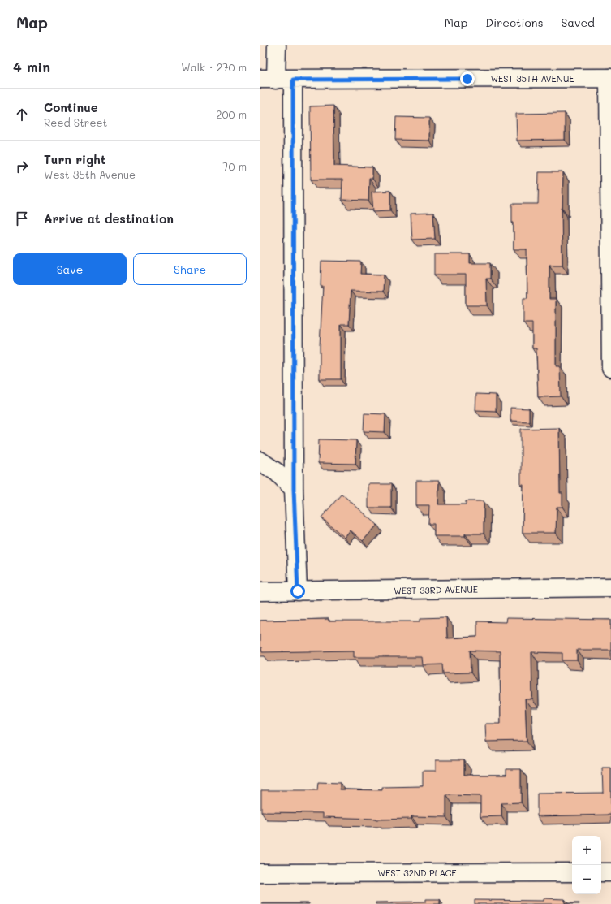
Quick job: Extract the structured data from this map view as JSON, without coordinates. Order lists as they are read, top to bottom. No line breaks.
{"streets":{"street":["WEST 35TH AVENUE","WEST 33RD AVENUE","WEST 32ND PLACE"]},"page":{"header":"Map","nav":["Map","Directions","Saved"],"heading":["4 min","Walk · 270 m"],"list":[["Continue","Reed Street","200 m"],["Turn right","West 35th Avenue","70 m"],"Arrive at destination"],"buttons":["Save","Share"],"map_buttons":["+","−"]}}
